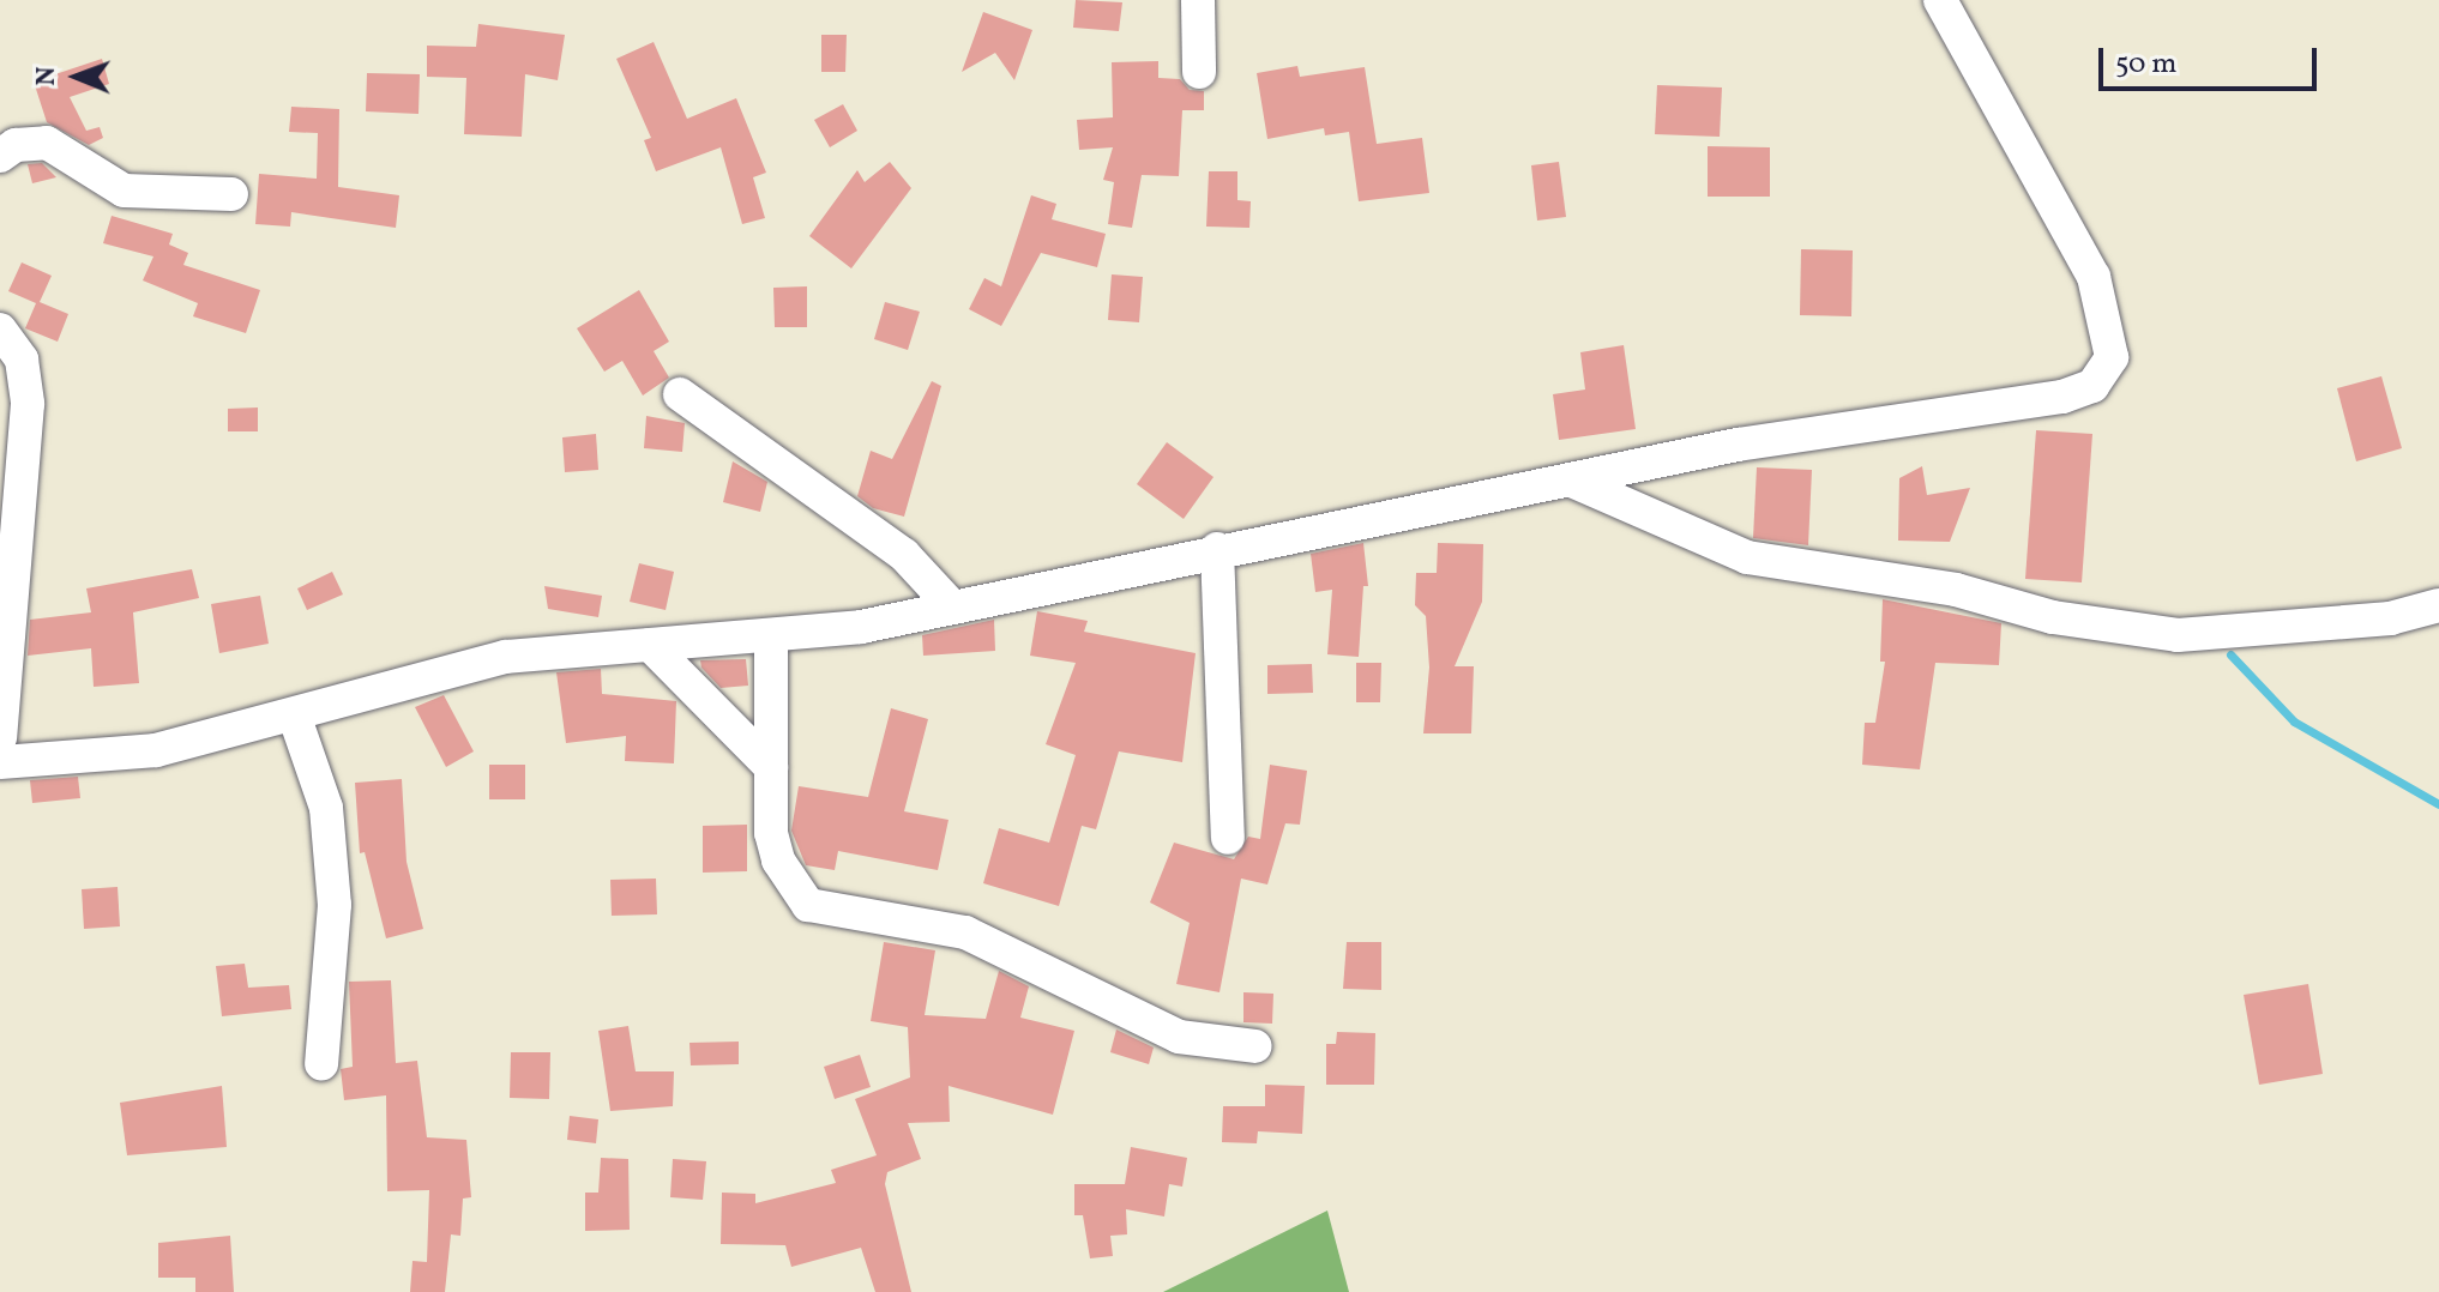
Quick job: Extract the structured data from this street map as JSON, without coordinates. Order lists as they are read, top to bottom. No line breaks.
{"scale_bar":"50 m","north":"left"}
